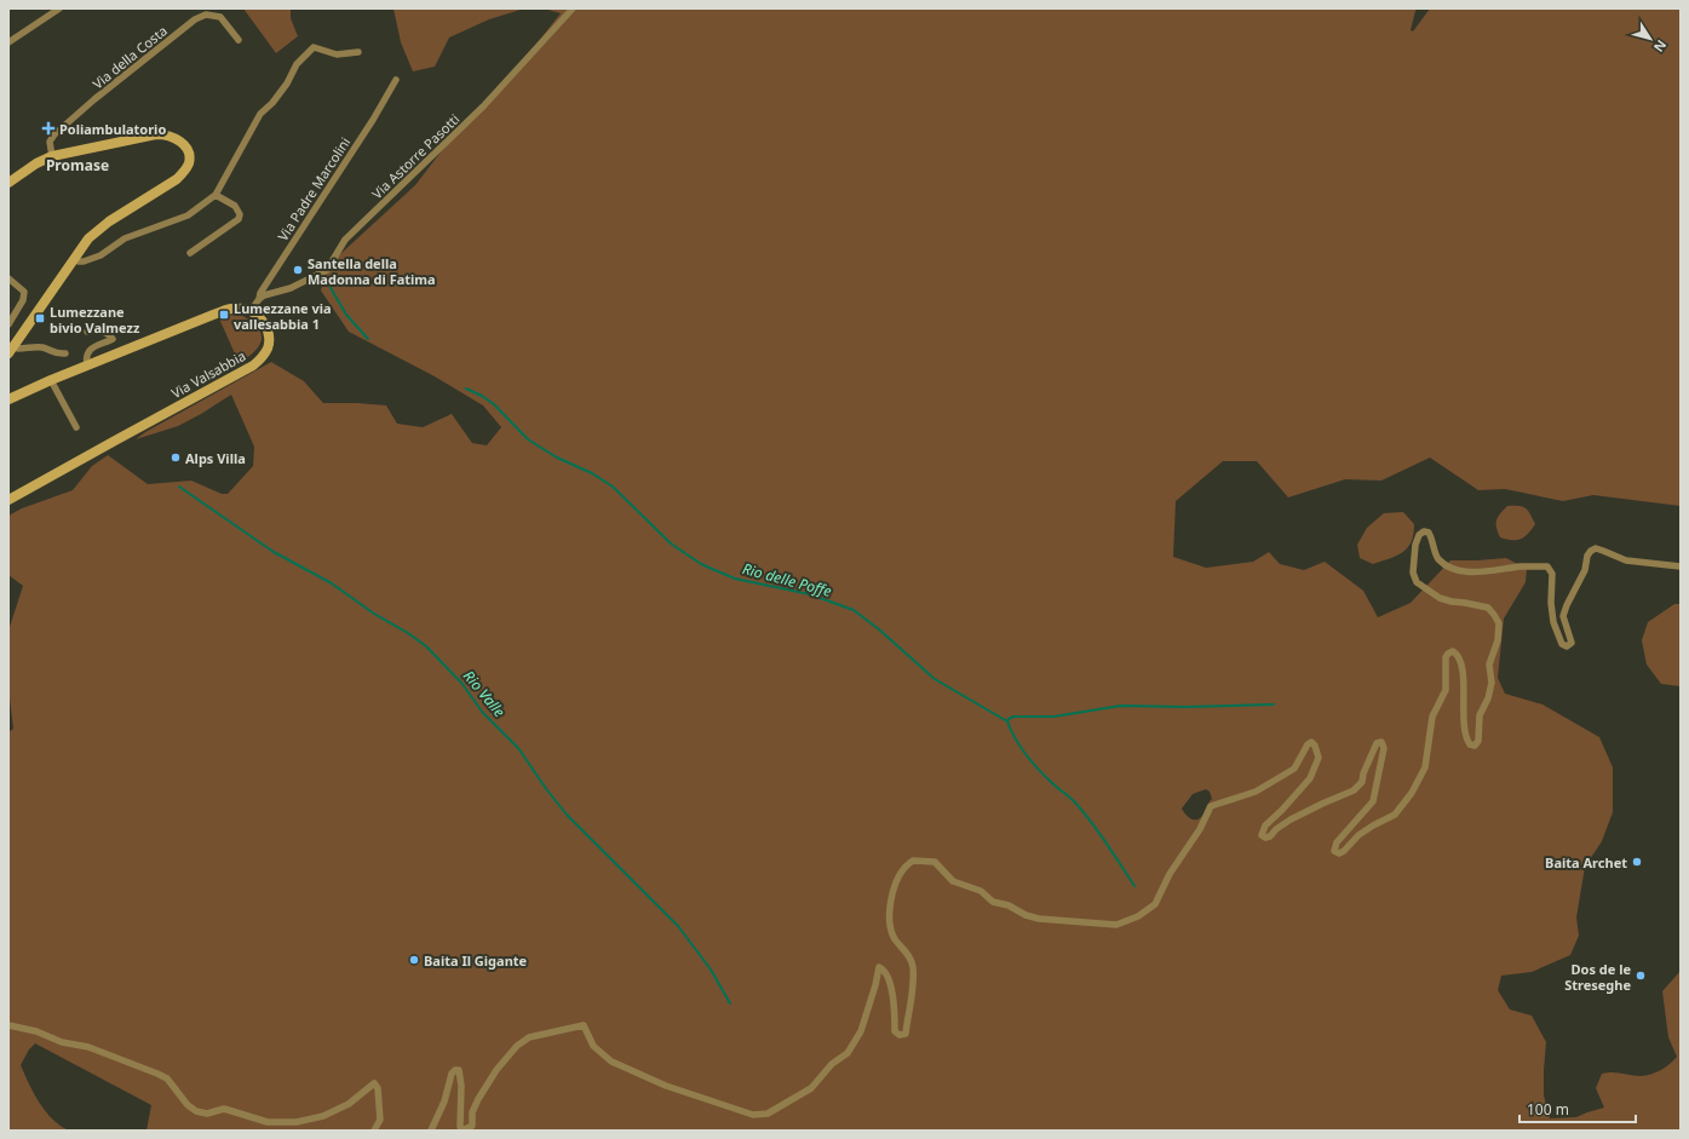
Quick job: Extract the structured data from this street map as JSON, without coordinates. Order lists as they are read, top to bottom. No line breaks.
{"streets":{"main road":["Via Valsabbia"],"street":["Via della Costa","Via Astorre Pasotti","Via Padre Marcolini"]},"crossings":[["Via Astorre Pasotti","Via Padre Marcolini"],["Via Padre Marcolini","Via Valsabbia"]],"districts":["Promase"],"water":["Rio delle Poffe","Rio Valle"],"places":{"health":["Poliambulatorio"],"other":["Santella della Madonna di Fatima","Alps Villa","Baita Archet","Baita Il Gigante","Dos de le Streseghe"],"transit":["Lumezzane via vallesabbia 1","Lumezzane bivio Valmezz"]},"scale_bar":"100 m","north":"bottom right"}
